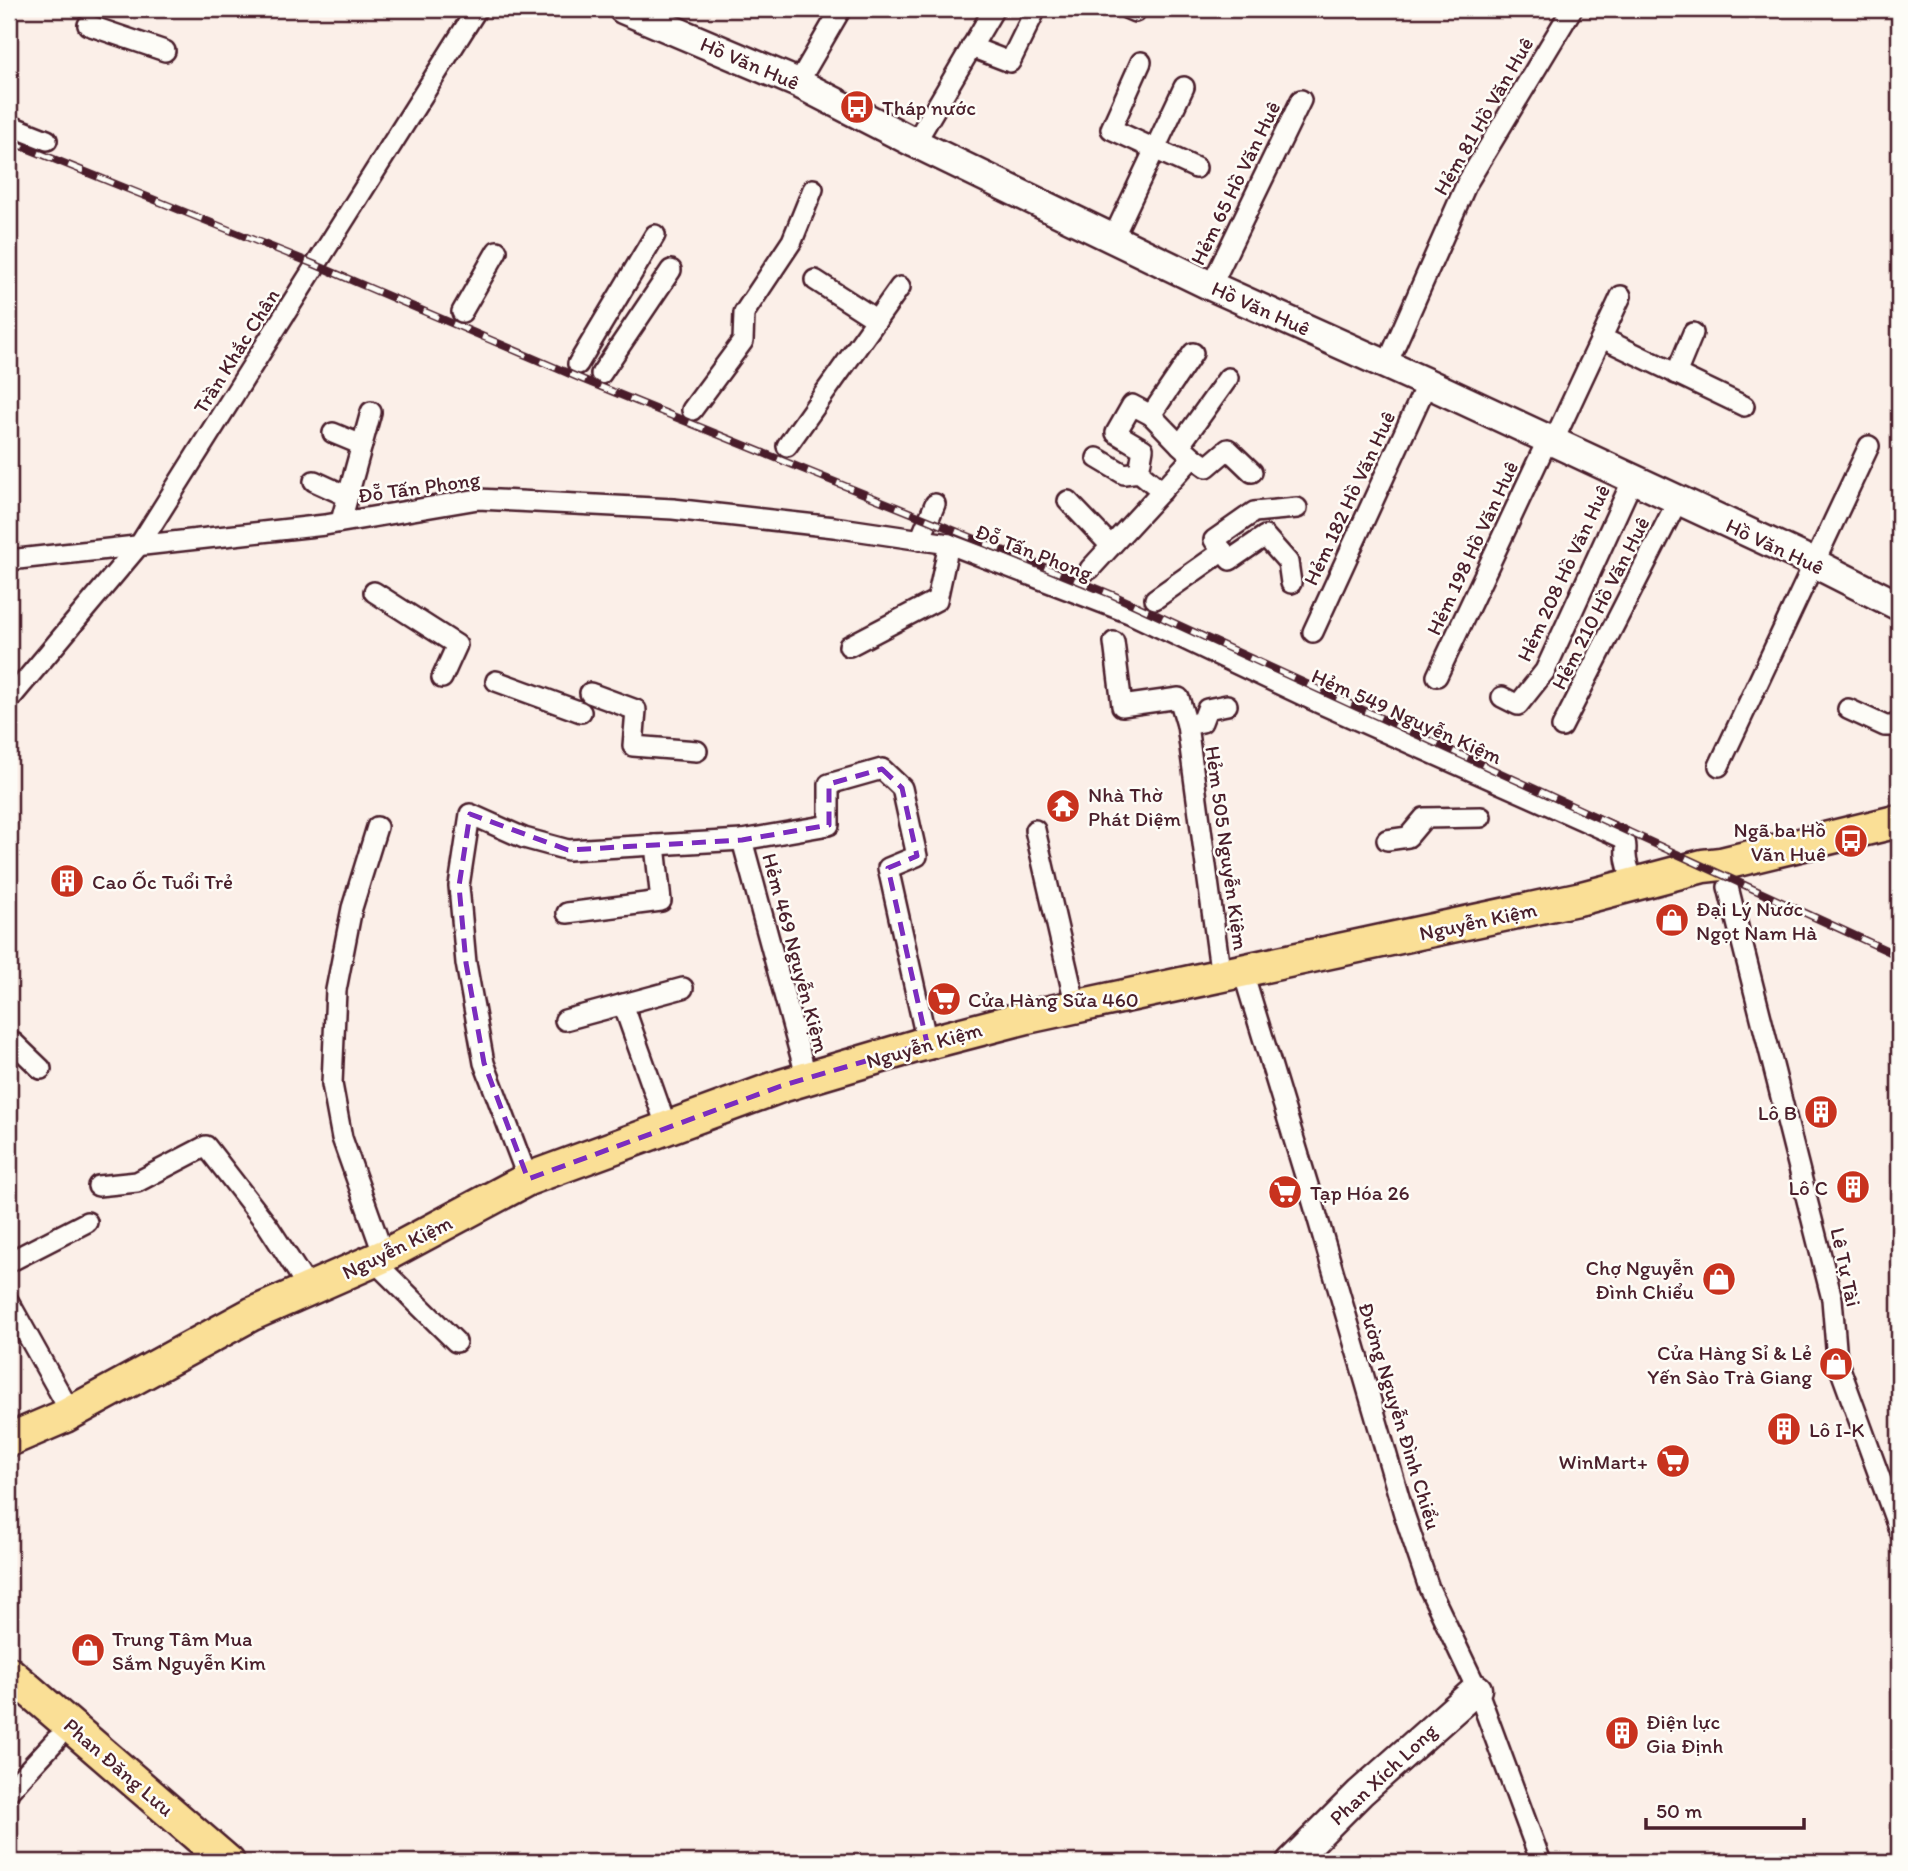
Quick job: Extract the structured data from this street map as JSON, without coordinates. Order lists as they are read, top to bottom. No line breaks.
{"streets":{"main road":["Hồ Văn Huê","Nguyễn Kiệm","Phan Đăng Lưu","Phan Xích Long"],"street":["Hẻm 81 Hồ Văn Huê","Hẻm 65 Hồ Văn Huê","Trần Khắc Chân","Đỗ Tấn Phong","Hẻm 182 Hồ Văn Huê","Hẻm 198 Hồ Văn Huê","Hẻm 208 Hồ Văn Huê","Hẻm 210 Hồ Văn Huê","Hẻm 549 Nguyễn Kiệm","Hẻm 505 Nguyễn Kiệm","Hẻm 469 Nguyễn Kiệm","Lê Tự Tài","Đường Nguyễn Đình Chiểu"]},"crossings":[["Hồ Văn Huê","Hẻm 81 Hồ Văn Huê"],["Hồ Văn Huê","Hẻm 65 Hồ Văn Huê"],["Hồ Văn Huê","Hẻm 182 Hồ Văn Huê"],["Hồ Văn Huê","Hẻm 198 Hồ Văn Huê"],["Hồ Văn Huê","Hẻm 208 Hồ Văn Huê"],["Hồ Văn Huê","Hẻm 210 Hồ Văn Huê"],["Trần Khắc Chân","Đỗ Tấn Phong"],["Đỗ Tấn Phong","Hẻm 549 Nguyễn Kiệm"],["Hẻm 549 Nguyễn Kiệm","Nguyễn Kiệm"],["Hẻm 505 Nguyễn Kiệm","Nguyễn Kiệm"],["Hẻm 505 Nguyễn Kiệm","Đường Nguyễn Đình Chiểu"],["Nguyễn Kiệm","Hẻm 469 Nguyễn Kiệm"],["Nguyễn Kiệm","Đường Nguyễn Đình Chiểu"],["Đường Nguyễn Đình Chiểu","Phan Xích Long"]],"places":{"bus stop":["Tháp nước","Ngã ba Hồ Văn Huê"],"temple":["Nhà Thờ Phát Diệm"],"building":["Cao Ốc Tuổi Trẻ","Lô B","Lô C","Lô I-K","Điện lực Gia Định"],"shop":["Đại Lý Nước Ngọt Nam Hà","Chợ Nguyễn Đình Chiểu","Cửa Hàng Sỉ & Lẻ Yến Sào Trà Giang","Trung Tâm Mua Sắm Nguyễn Kim"],"supermarket":["Cửa Hàng Sữa 460","Tạp Hóa 26","WinMart+"]},"scale_bar":"50 m"}
